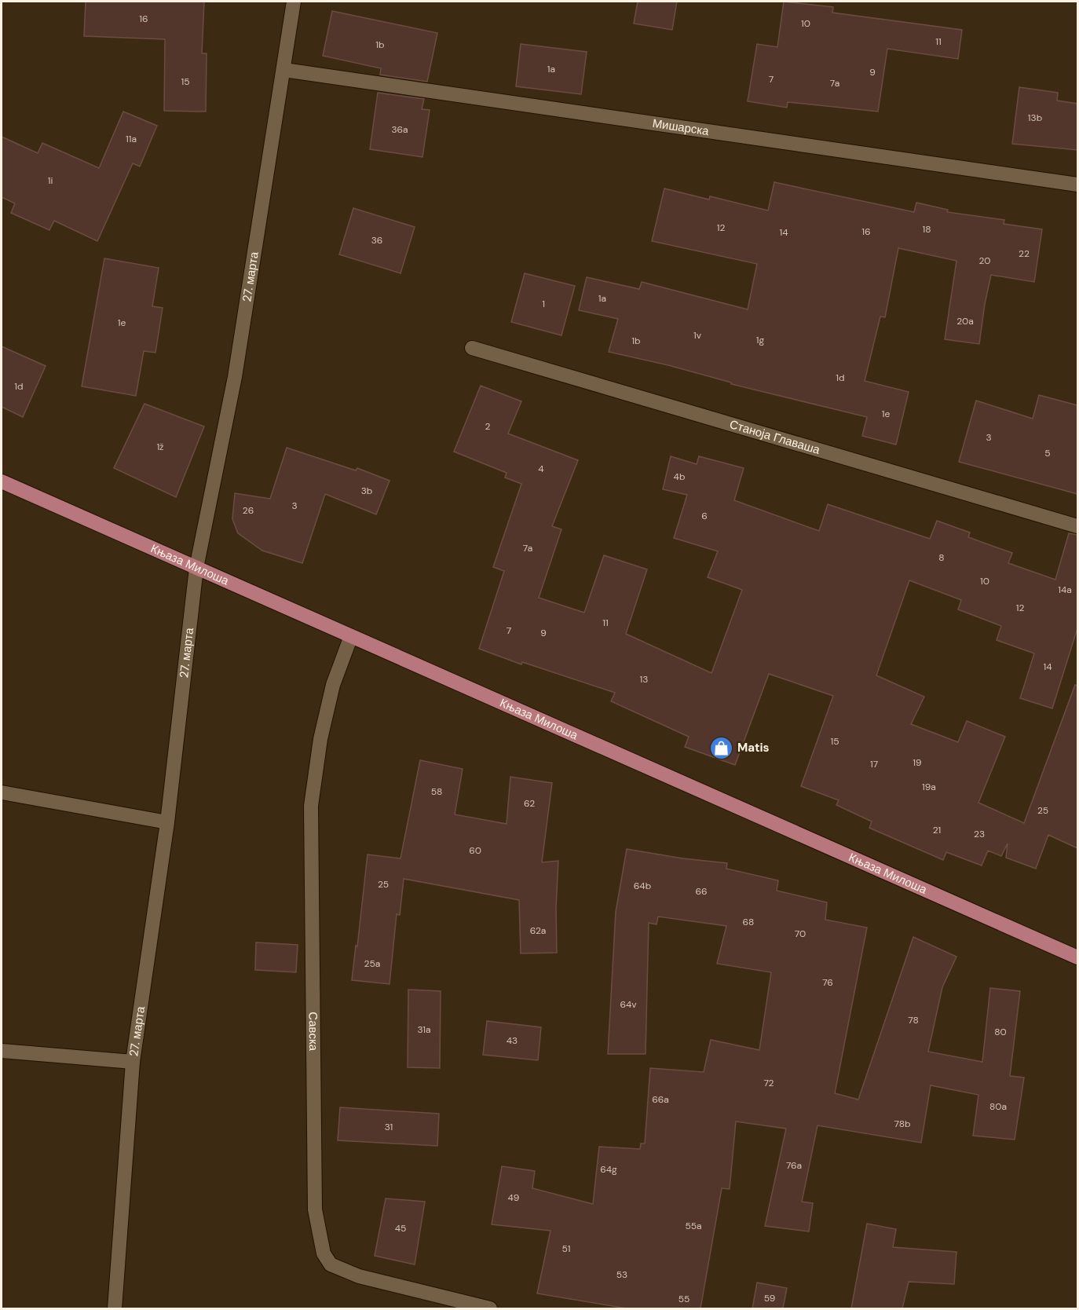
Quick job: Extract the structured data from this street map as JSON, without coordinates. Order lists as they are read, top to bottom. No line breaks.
{"streets":{"main road":["Књаза Милоша"],"street":["Мишарска","27. марта","Станоја Главаша","Савска"]},"crossings":[["Мишарска","27. марта"],["27. марта","Књаза Милоша"],["Књаза Милоша","Савска"]],"places":{"shop":["Matis"]},"house_numbers":["16","10","11","1b","1a","9","7","15","7a","13b","36a","11a","1i","12","18","16","14","36","22","20","1a","1","20a","1e","1v","1g","1b","1d","1d","1e","2","3","1ž","5","4","4b","3b","3","26","6","7a","8","10","14a","12","11","7","9","14","13","15","19","17","19a","58","62","25","21","23","60","25","64b","66","68","62a","70","25a","76","64v","78","31a","80","43","72","66a","80a","78b","31","76a","64g","49","55a","45","51","53","59","55"]}
